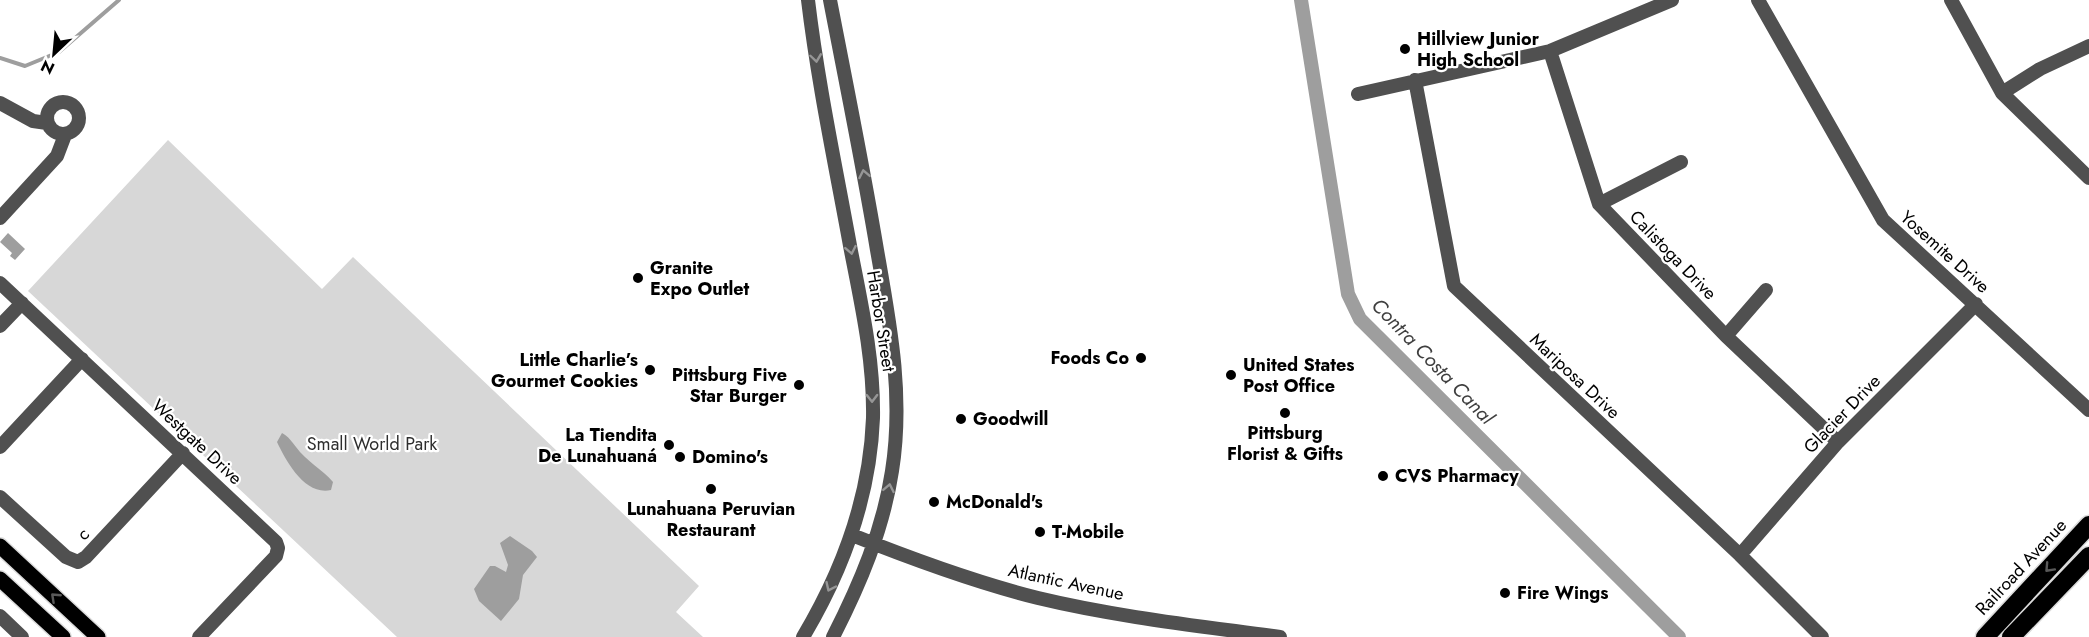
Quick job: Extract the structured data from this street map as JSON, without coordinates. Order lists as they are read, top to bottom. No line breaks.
{"streets":{"highway":["Railroad Avenue"],"street":["Yosemite Drive","Calistoga Drive","Harbor Street","Mariposa Drive","Glacier Drive","Westgate Drive","c","Atlantic Avenue"]},"crossings":[["Yosemite Drive","Glacier Drive"],["Calistoga Drive","Glacier Drive"],["Harbor Street","Atlantic Avenue"],["Mariposa Drive","Glacier Drive"],["Westgate Drive","c"]],"water":["Contra Costa Canal"],"parks":["Small World Park"],"places":["Hillview Junior High School","Granite Expo Outlet","Foods Co","Little Charlie’s Gourmet Cookies","United States Post Office","Pittsburg Five Star Burger","Pittsburg Florist & Gifts","Goodwill","La Tiendita De Lunahuaná","Domino's","CVS Pharmacy","Lunahuana Peruvian Restaurant","McDonald's","T-Mobile","Fire Wings"],"north":"bottom left"}
